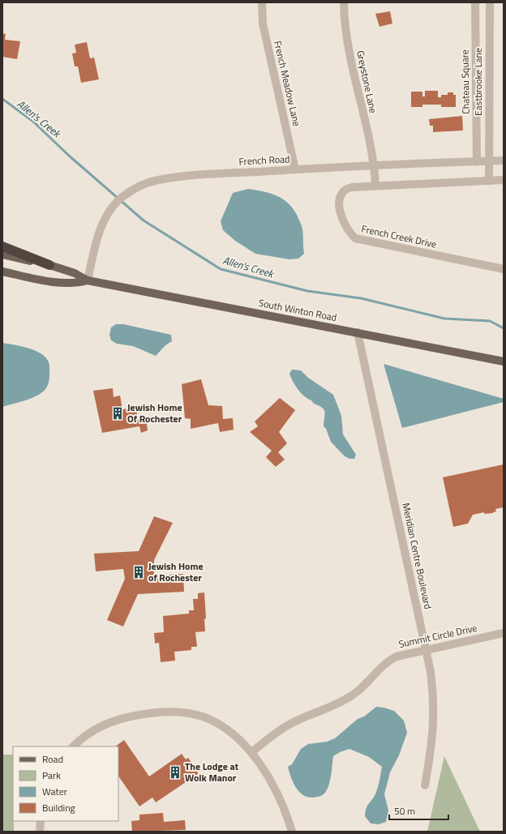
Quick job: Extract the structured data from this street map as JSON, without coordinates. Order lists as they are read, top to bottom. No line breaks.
{"streets":{"main road":["South Winton Road"],"street":["Greystone Lane","Chateau Square","Eastbrooke Lane","French Meadow Lane","French Road","French Creek Drive","Meridian Centre Boulevard","Summit Circle Drive"]},"crossings":[["Greystone Lane","French Road"],["Chateau Square","French Road"],["Eastbrooke Lane","French Road"],["French Meadow Lane","French Road"],["French Road","South Winton Road"],["South Winton Road","Meridian Centre Boulevard"],["Meridian Centre Boulevard","Summit Circle Drive"]],"water":["Allen's Creek"],"places":{"building":["Jewish Home Of Rochester","Jewish Home of Rochester","The Lodge at Wolk Manor"]},"legend":["Road","Park","Water","Building"],"scale_bar":"50 m"}
